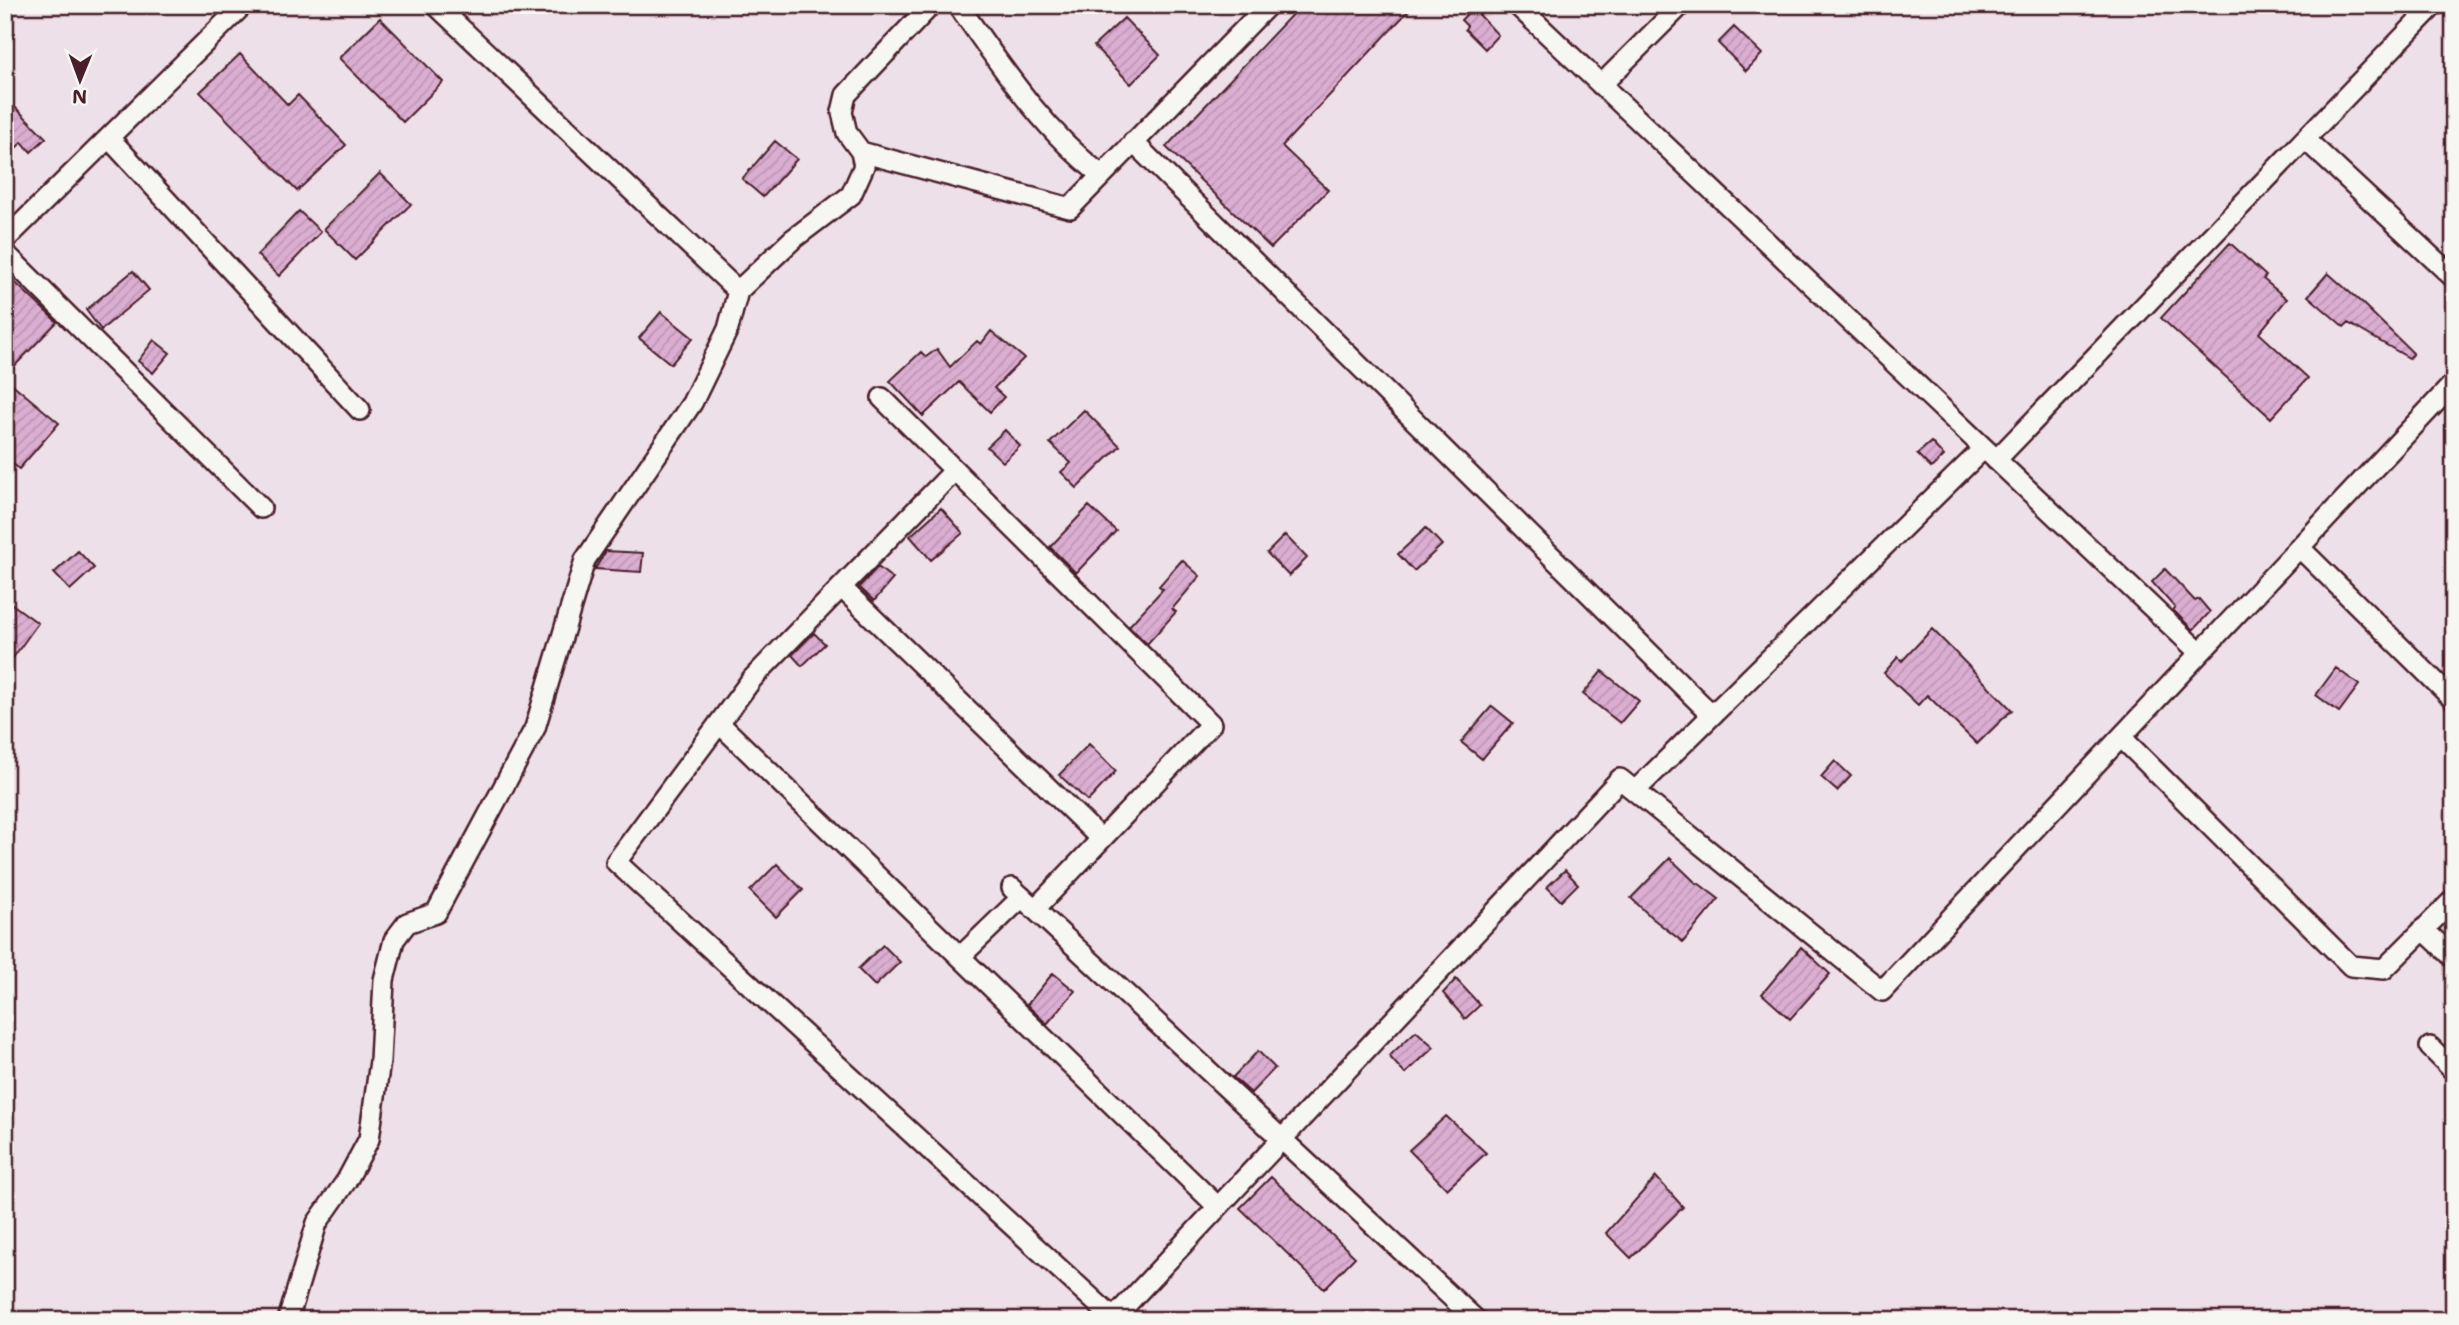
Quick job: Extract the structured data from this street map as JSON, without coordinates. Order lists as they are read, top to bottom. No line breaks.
{"north":"bottom"}
